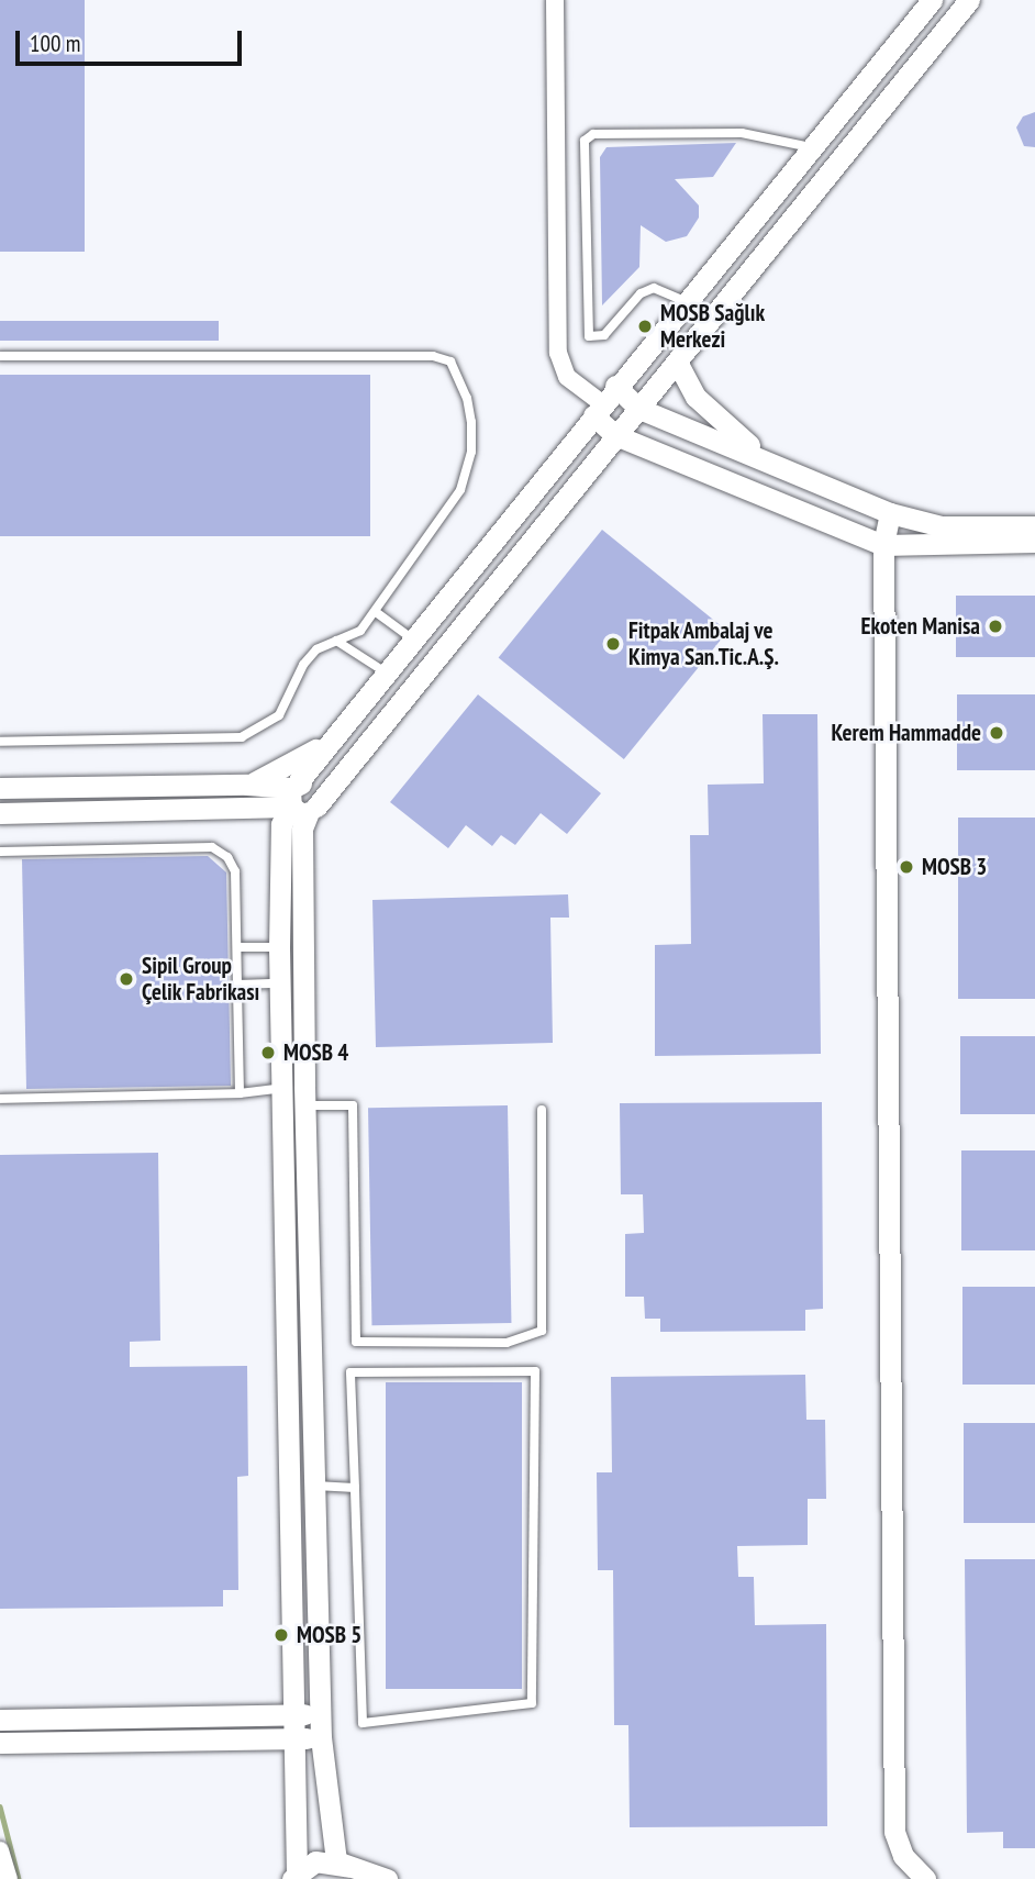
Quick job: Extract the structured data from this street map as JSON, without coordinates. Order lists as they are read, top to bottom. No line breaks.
{"places":["MOSB Sağlık Merkezi","Ekoten Manisa","Fitpak Ambalaj ve Kimya San.Tic.A.Ş.","Kerem Hammadde","MOSB 3","Sipil Group Çelik Fabrikası","MOSB 4","MOSB 5"],"scale_bar":"100 m"}
